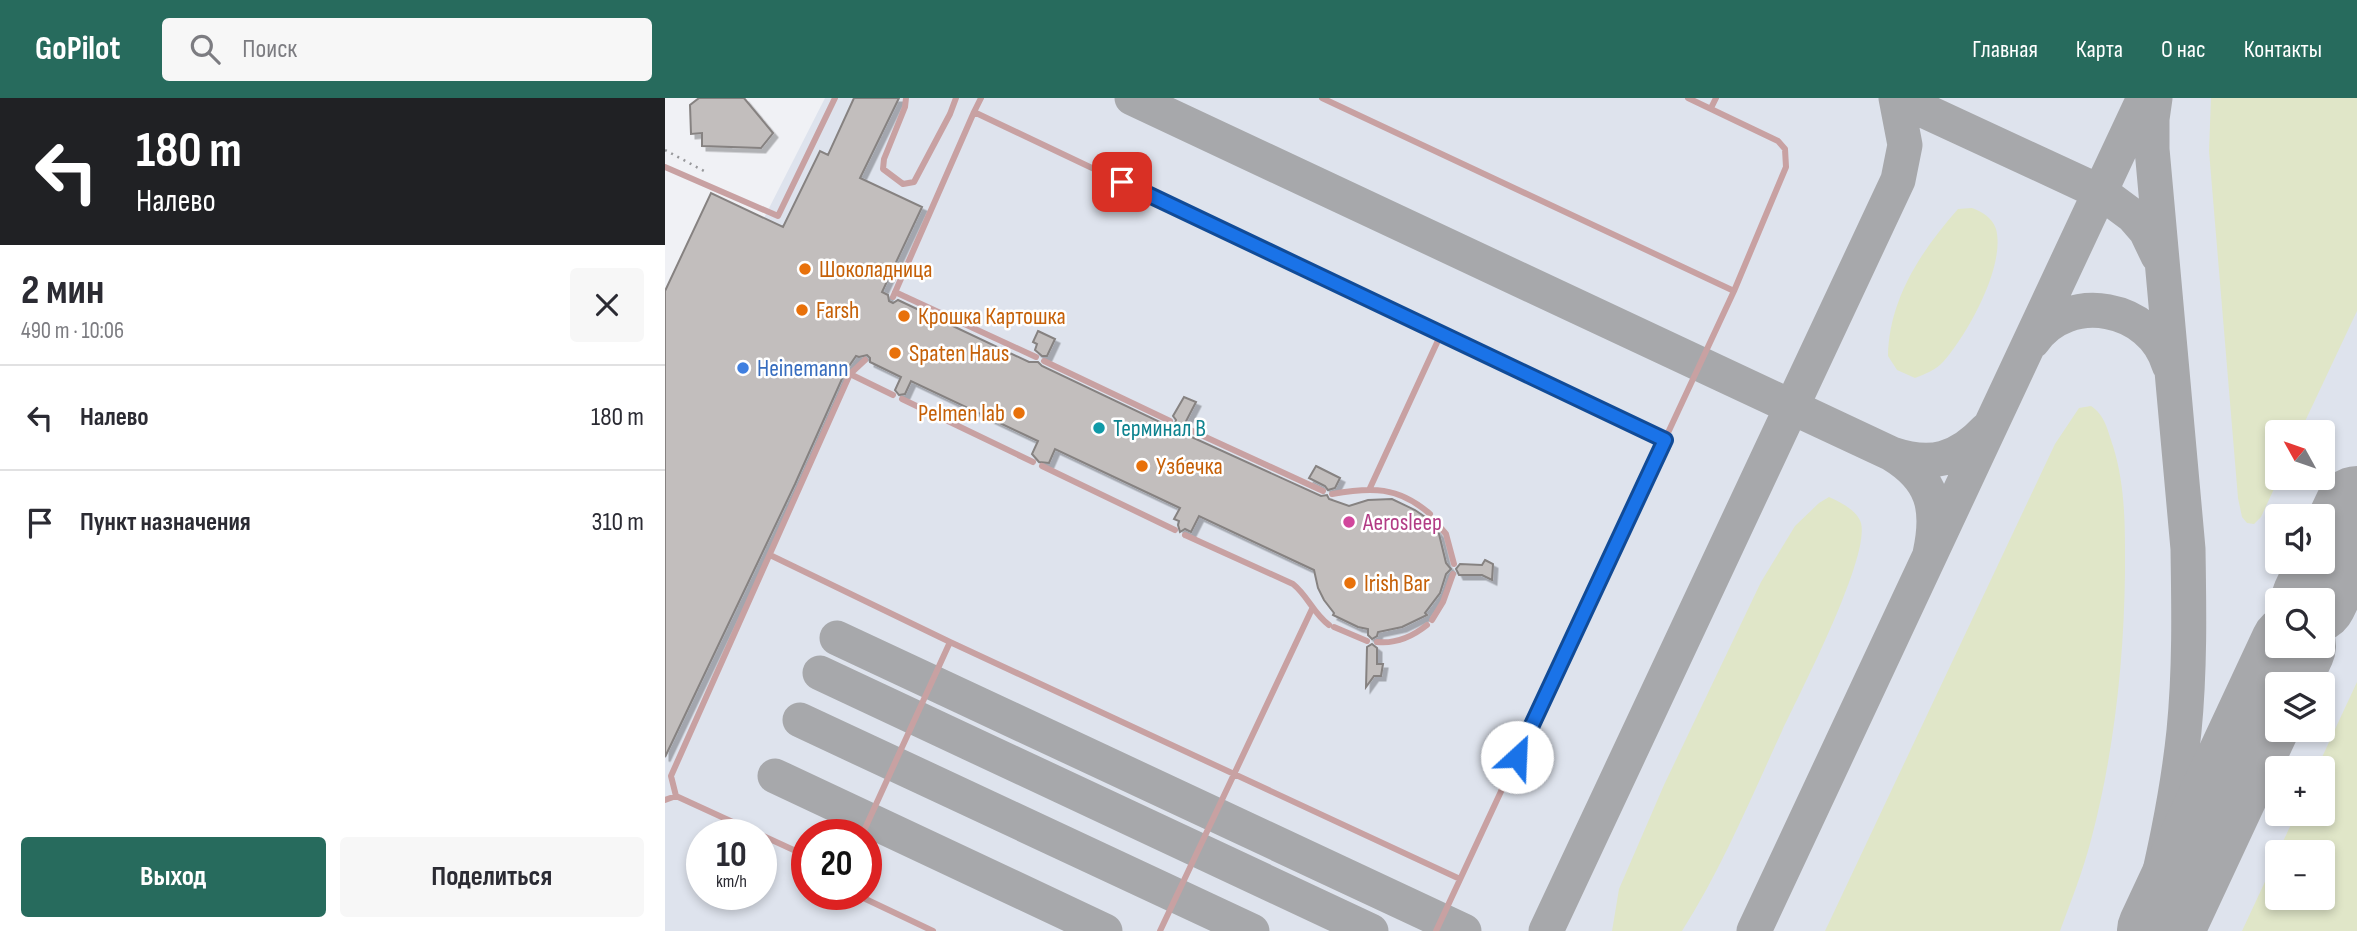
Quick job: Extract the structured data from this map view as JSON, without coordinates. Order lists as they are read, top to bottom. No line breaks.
{"places":["Шоколадница","Farsh","Крошка Картошка","Spaten Haus","Heinemann","Pelmen lab","Терминал B","Узбечка","Aerosleep","Irish Bar"],"north":"top left","page":{"header":"GoPilot","search":"Поиск","nav":["Главная","Карта","О нас","Контакты"],"turn":["180 m","Налево"],"heading":["2 мин","490 m · 10:06"],"list":[{"name":"Налево","value":"180 m"},{"name":"Пункт назначения","value":"310 m"}],"map_buttons":["+","−"],"speed":"10 km/h","limit":"20","buttons":["Выход","Поделиться"]}}
